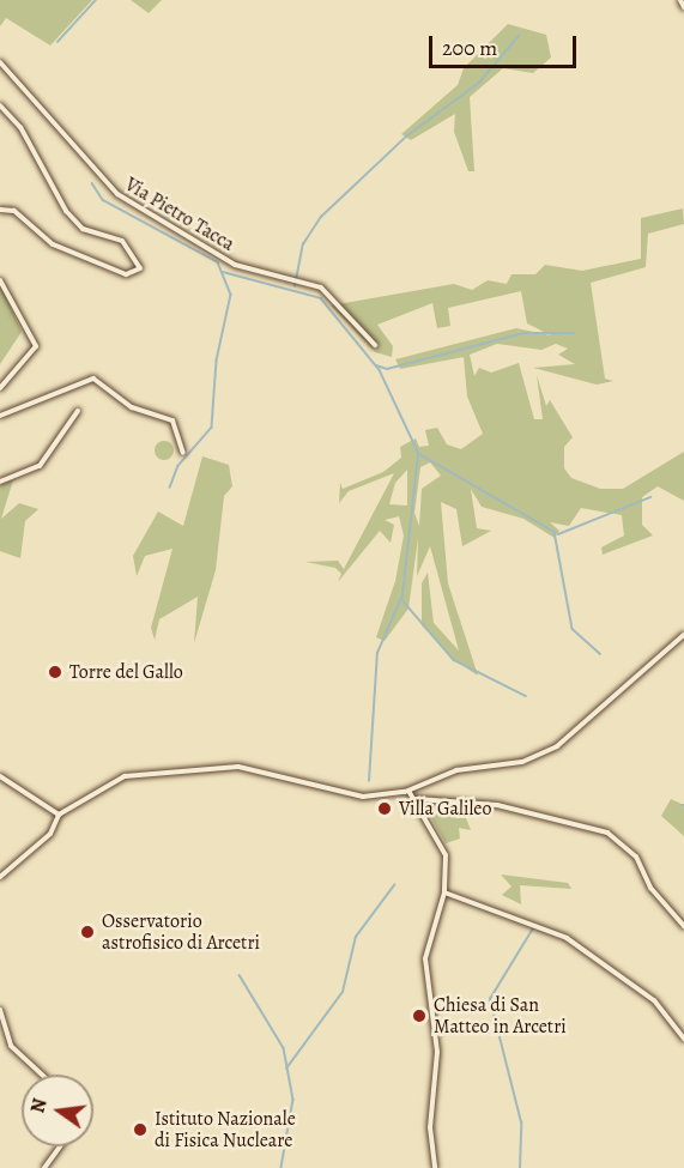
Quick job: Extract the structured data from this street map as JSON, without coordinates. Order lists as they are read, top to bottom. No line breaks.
{"streets":{"street":["Via Pietro Tacca"]},"places":["Torre del Gallo","Villa Galileo","Osservatorio astrofisico di Arcetri","Chiesa di San Matteo in Arcetri","Istituto Nazionale di Fisica Nucleare"],"scale_bar":"200 m","north":"left"}
